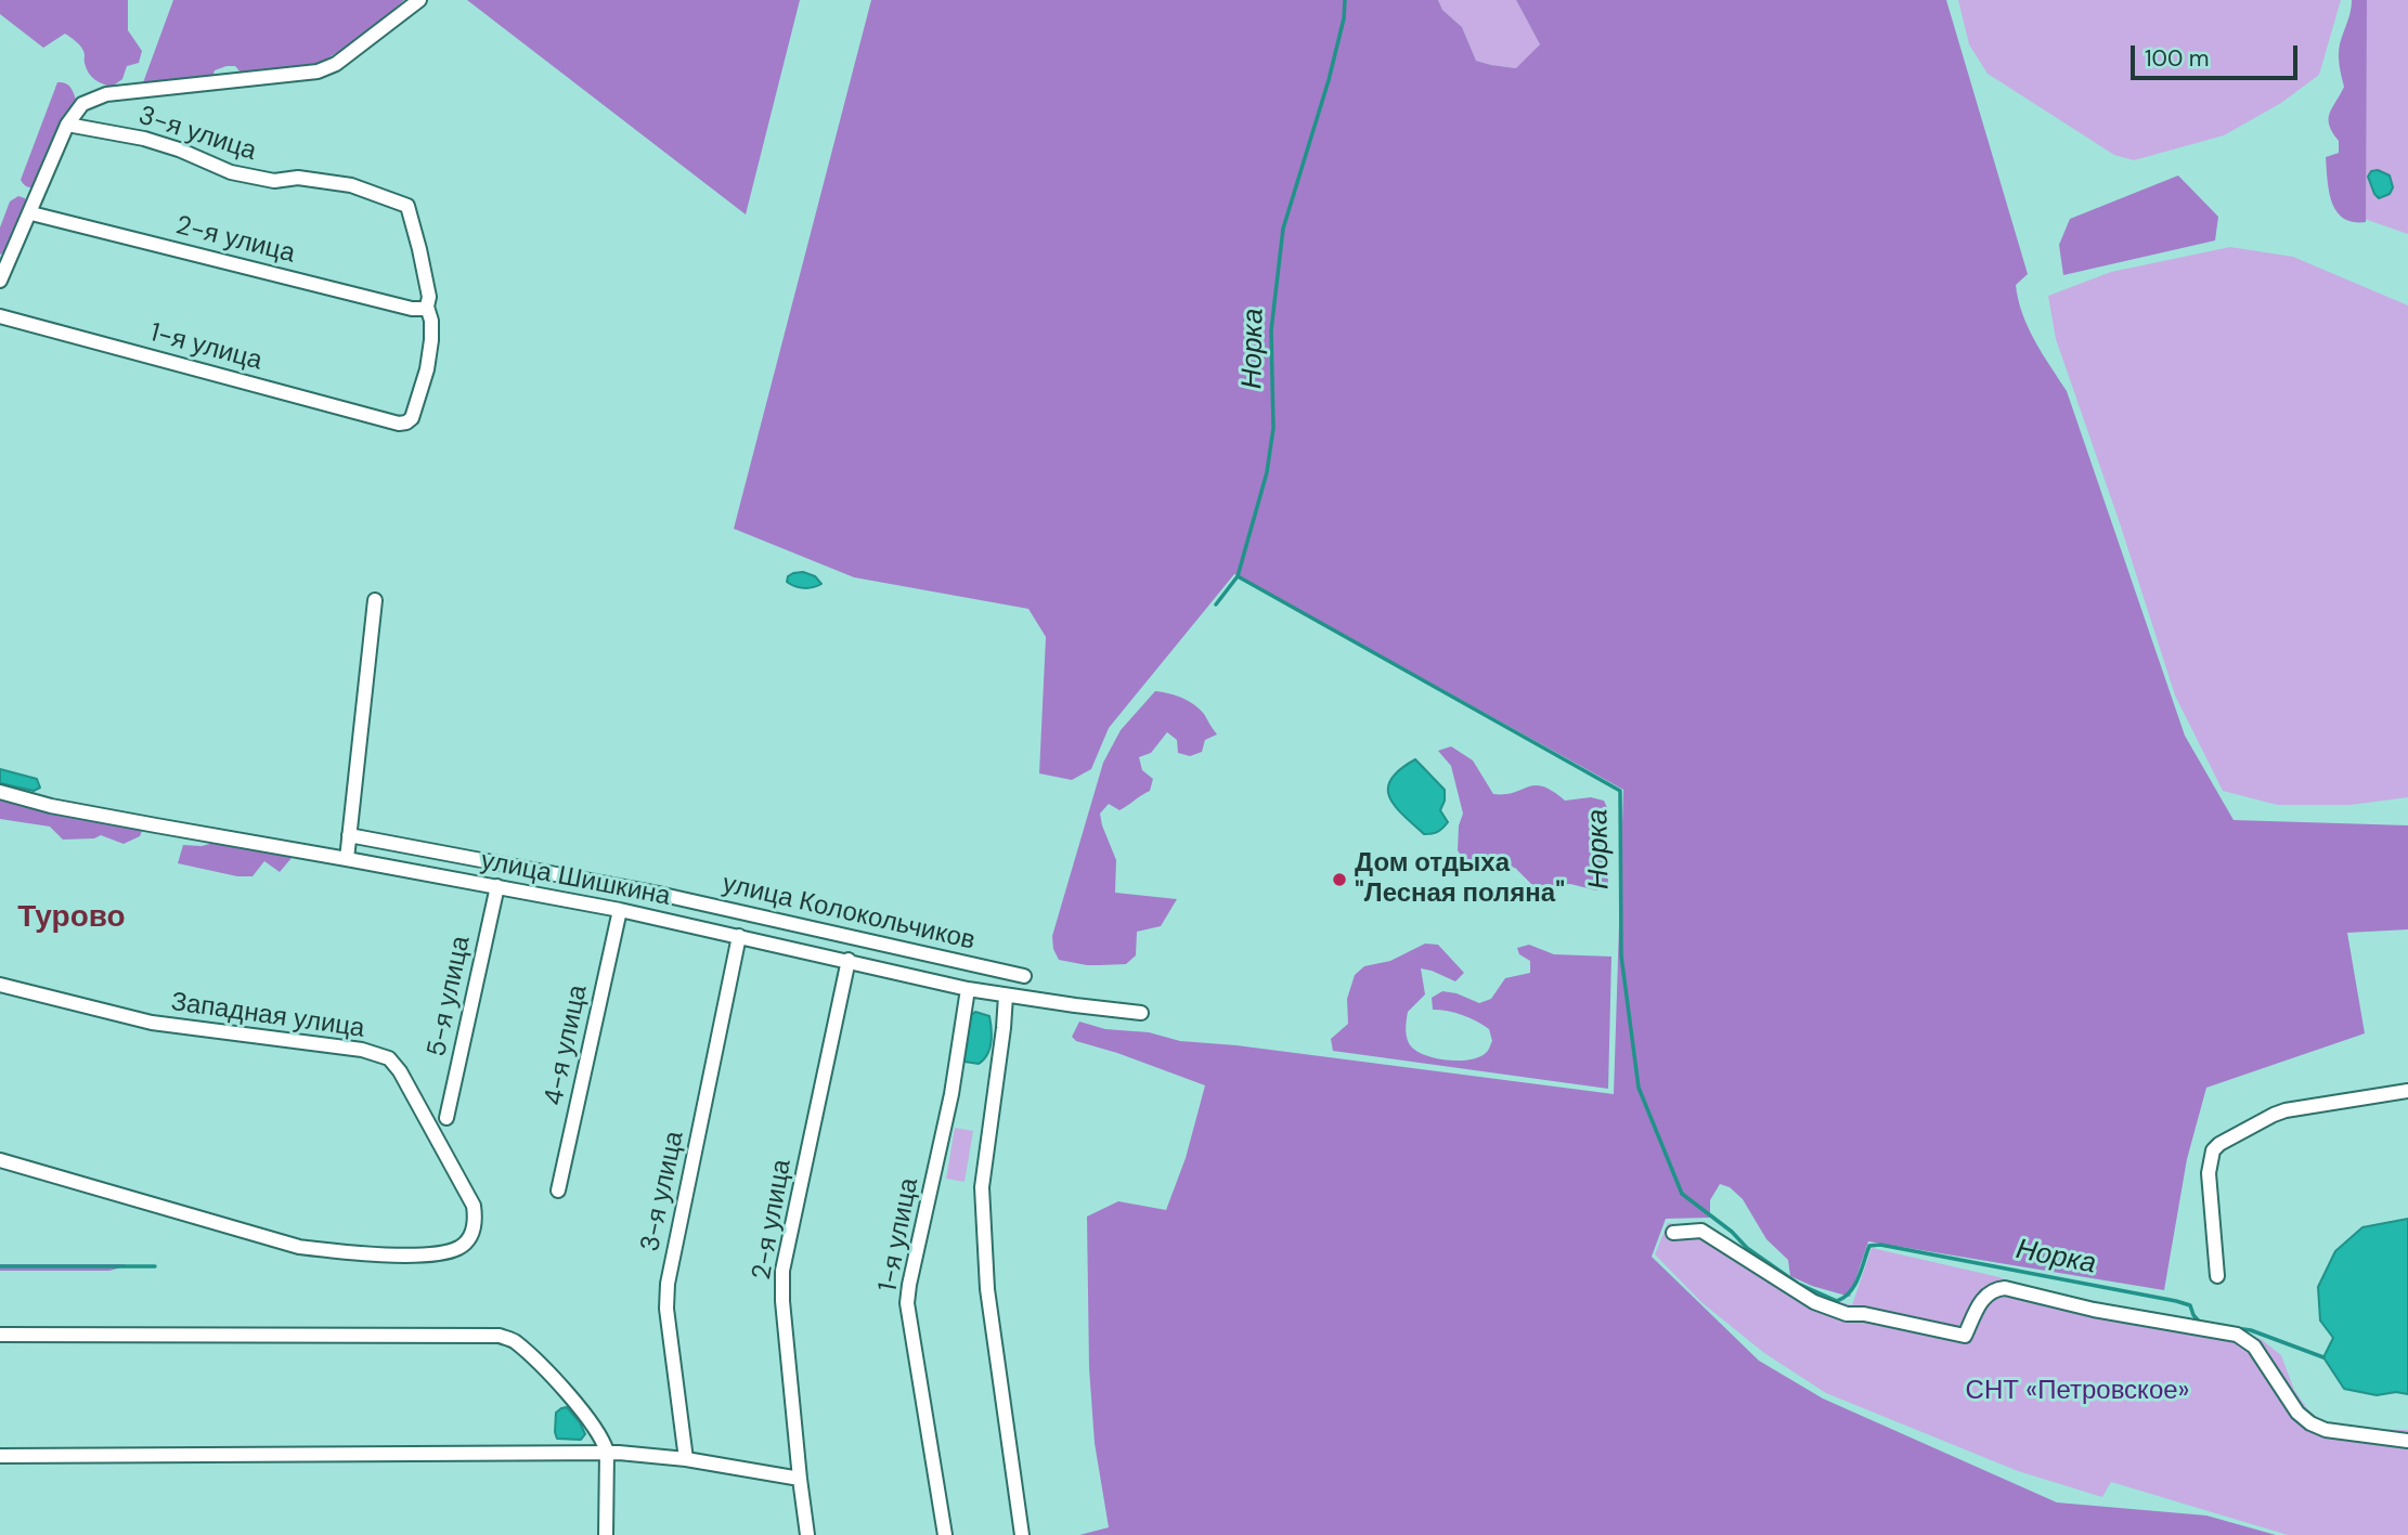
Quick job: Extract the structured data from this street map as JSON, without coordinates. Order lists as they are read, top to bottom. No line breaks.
{"streets":{"street":["3-я улица","2-я улица","1-я улица","улица Шишкина","улица Колокольчиков","5-я улица","Западная улица","4-я улица"]},"crossings":[["3-я улица","2-я улица"],["3-я улица","1-я улица"],["3-я улица","улица Шишкина"],["2-я улица","1-я улица"],["2-я улица","улица Шишкина"],["1-я улица","улица Шишкина"],["улица Шишкина","5-я улица"],["улица Шишкина","4-я улица"]],"districts":["Турово"],"water":["Норка"],"parks":["СНТ «Петровское»"],"places":["Дом отдыха \"Лесная поляна\""],"scale_bar":"100 m"}
